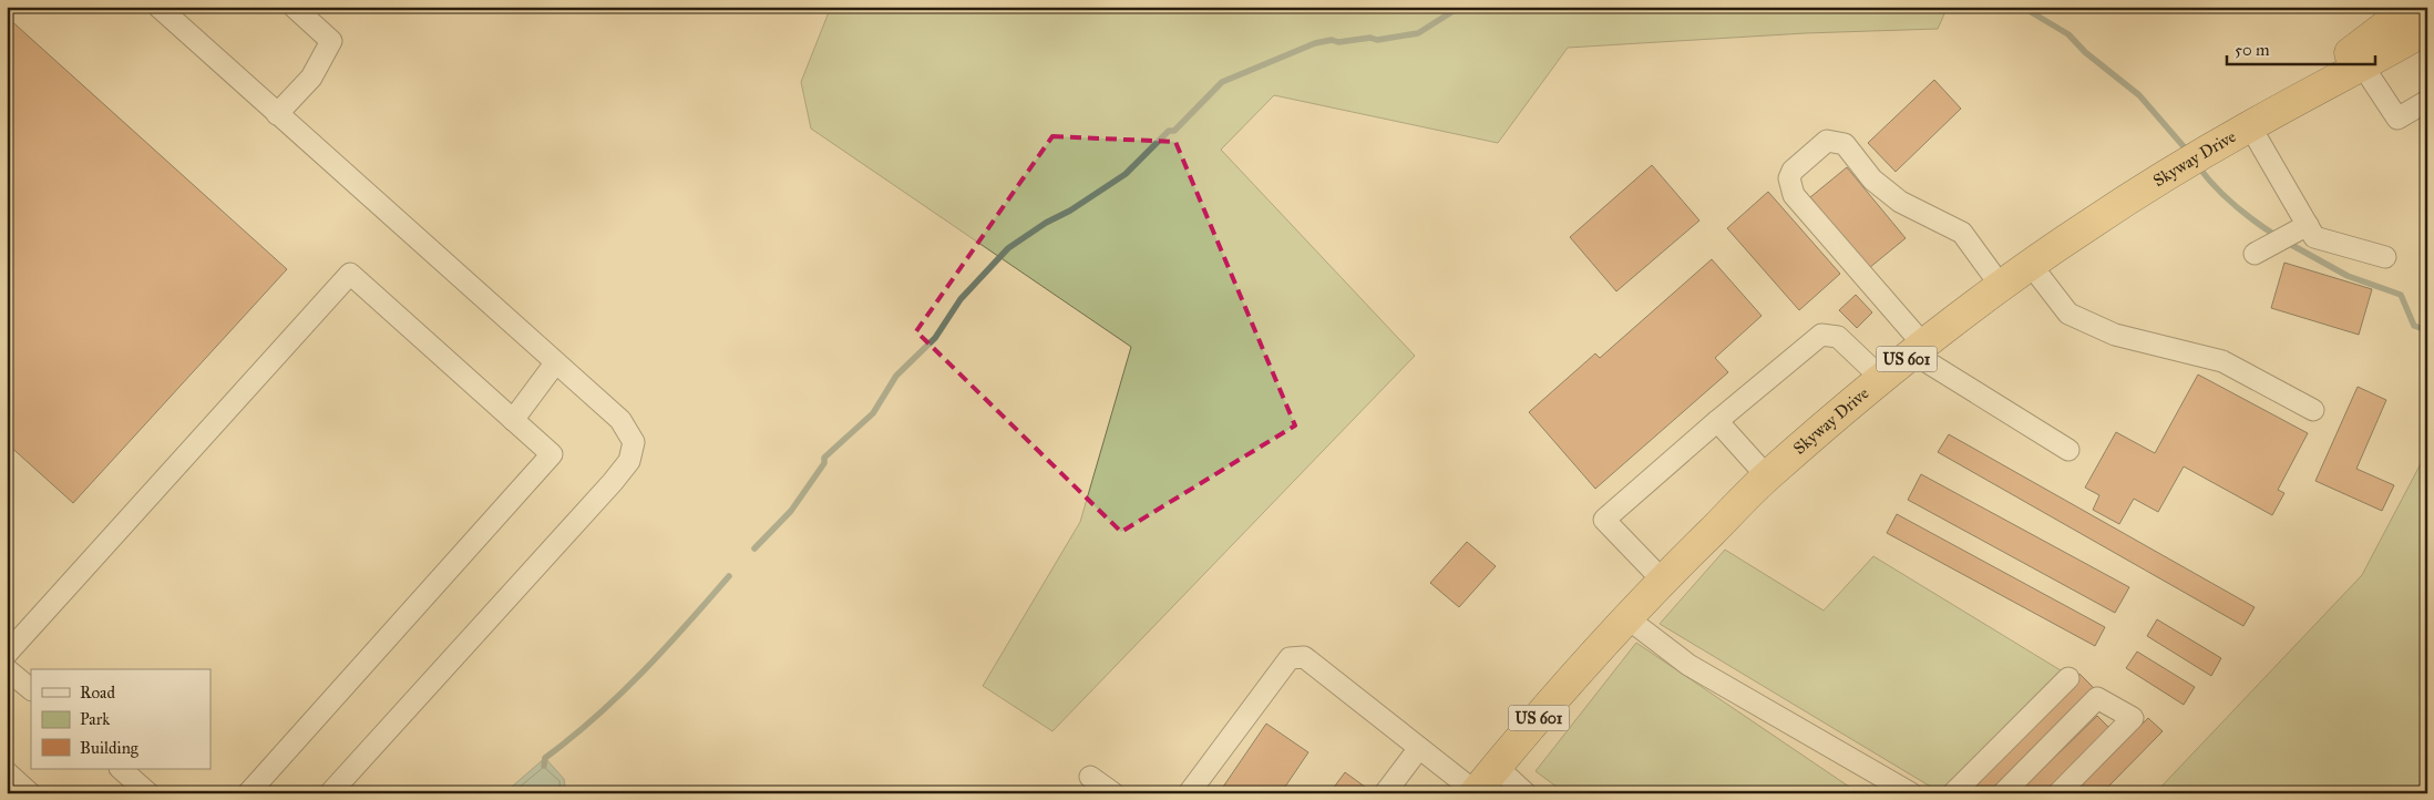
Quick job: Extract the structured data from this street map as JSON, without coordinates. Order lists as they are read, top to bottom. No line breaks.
{"streets":{"highway":["Skyway Drive","US 601"]},"crossings":[["Skyway Drive","US 601"]],"legend":["Road","Park","Building"],"scale_bar":"50 m"}
